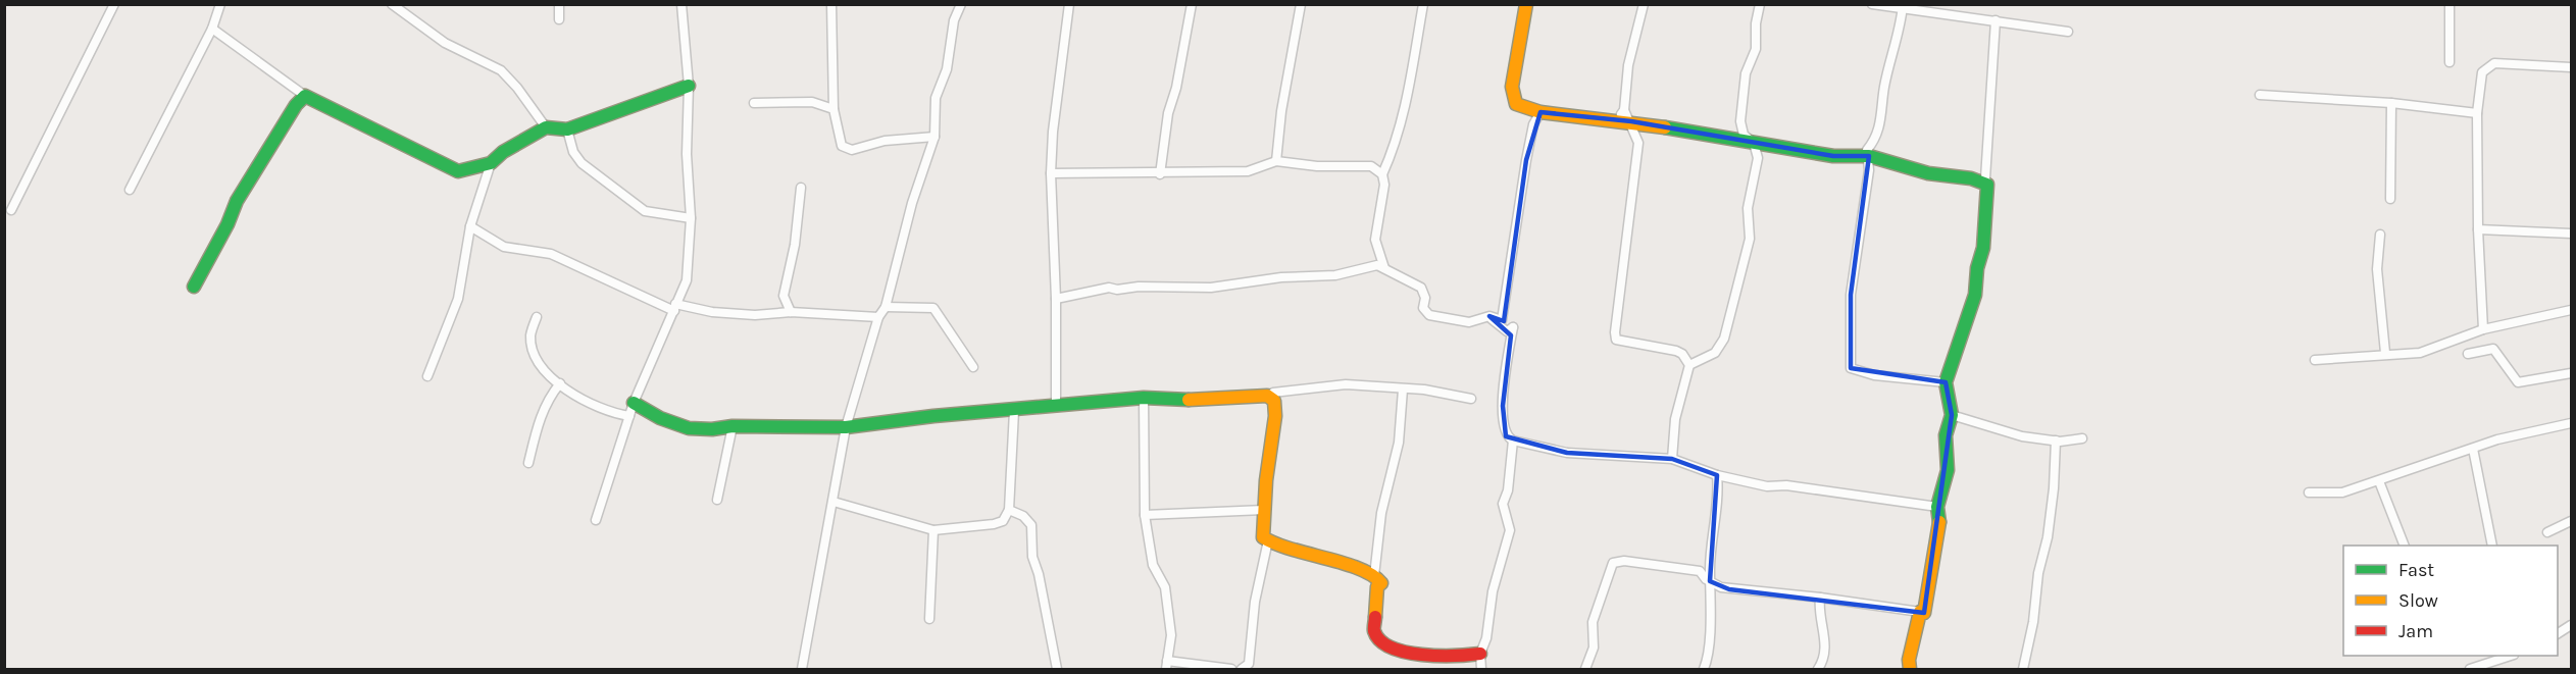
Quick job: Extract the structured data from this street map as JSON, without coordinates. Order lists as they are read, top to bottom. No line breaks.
{"legend":["Fast","Slow","Jam"]}
